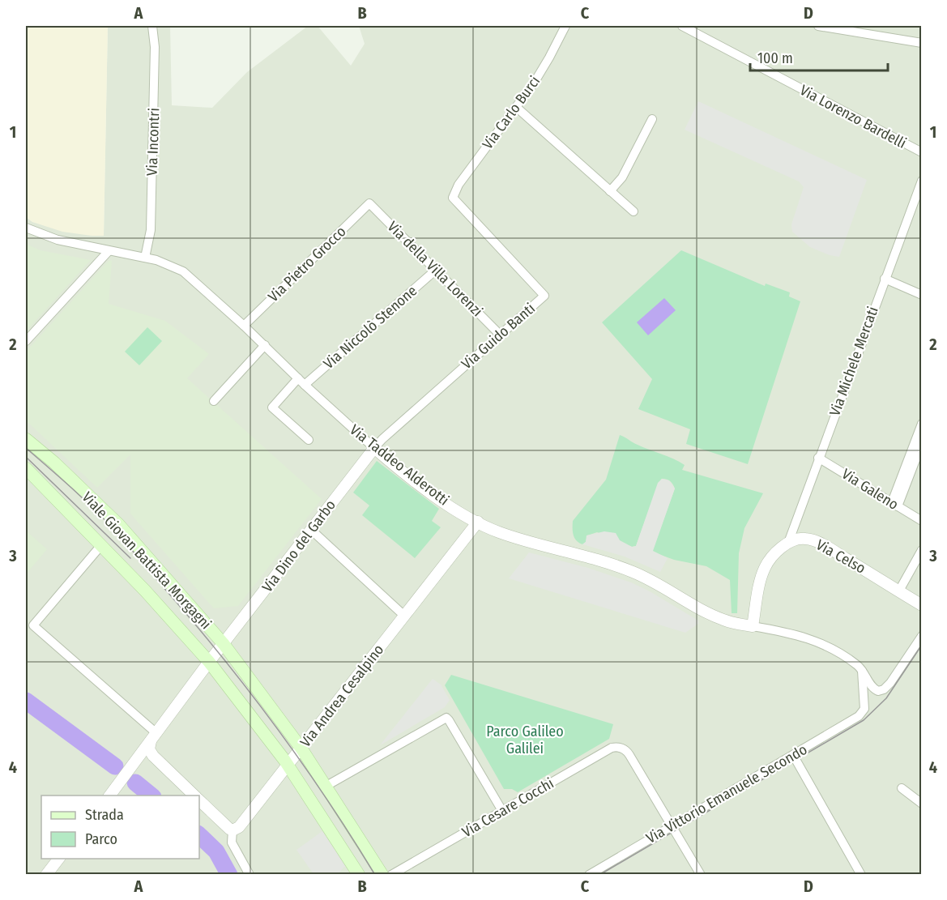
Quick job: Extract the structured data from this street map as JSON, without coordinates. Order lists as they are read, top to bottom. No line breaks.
{"streets":{"main road":["Viale Giovan Battista Morgagni"],"street":["Via Carlo Burci","Via Lorenzo Bardelli","Via Incontri","Via Pietro Grocco","Via della Villa Lorenzi","Via Niccolò Stenone","Via Guido Banti","Via Michele Mercati","Via Taddeo Alderotti","Via Galeno","Via Dino del Garbo","Via Celso","Via Andrea Cesalpino","Via Vittorio Emanuele Secondo","Via Cesare Cocchi"]},"crossings":[["Via Carlo Burci","Via Guido Banti"],["Via Incontri","Via Taddeo Alderotti"],["Via Pietro Grocco","Via della Villa Lorenzi"],["Via Pietro Grocco","Via Taddeo Alderotti"],["Via della Villa Lorenzi","Via Niccolò Stenone"],["Via della Villa Lorenzi","Via Guido Banti"],["Via Niccolò Stenone","Via Taddeo Alderotti"],["Via Guido Banti","Via Taddeo Alderotti"],["Via Guido Banti","Via Dino del Garbo"],["Via Michele Mercati","Via Galeno"],["Via Michele Mercati","Via Celso"],["Via Taddeo Alderotti","Via Dino del Garbo"],["Via Taddeo Alderotti","Via Andrea Cesalpino"],["Via Taddeo Alderotti","Via Vittorio Emanuele Secondo"],["Via Dino del Garbo","Viale Giovan Battista Morgagni"],["Viale Giovan Battista Morgagni","Via Andrea Cesalpino"],["Via Vittorio Emanuele Secondo","Via Cesare Cocchi"]],"parks":["Parco Galileo Galilei"],"legend":["Strada","Parco"],"scale_bar":"100 m","grid":{"columns":["A","B","C","D"],"rows":["1","2","3","4"]}}
